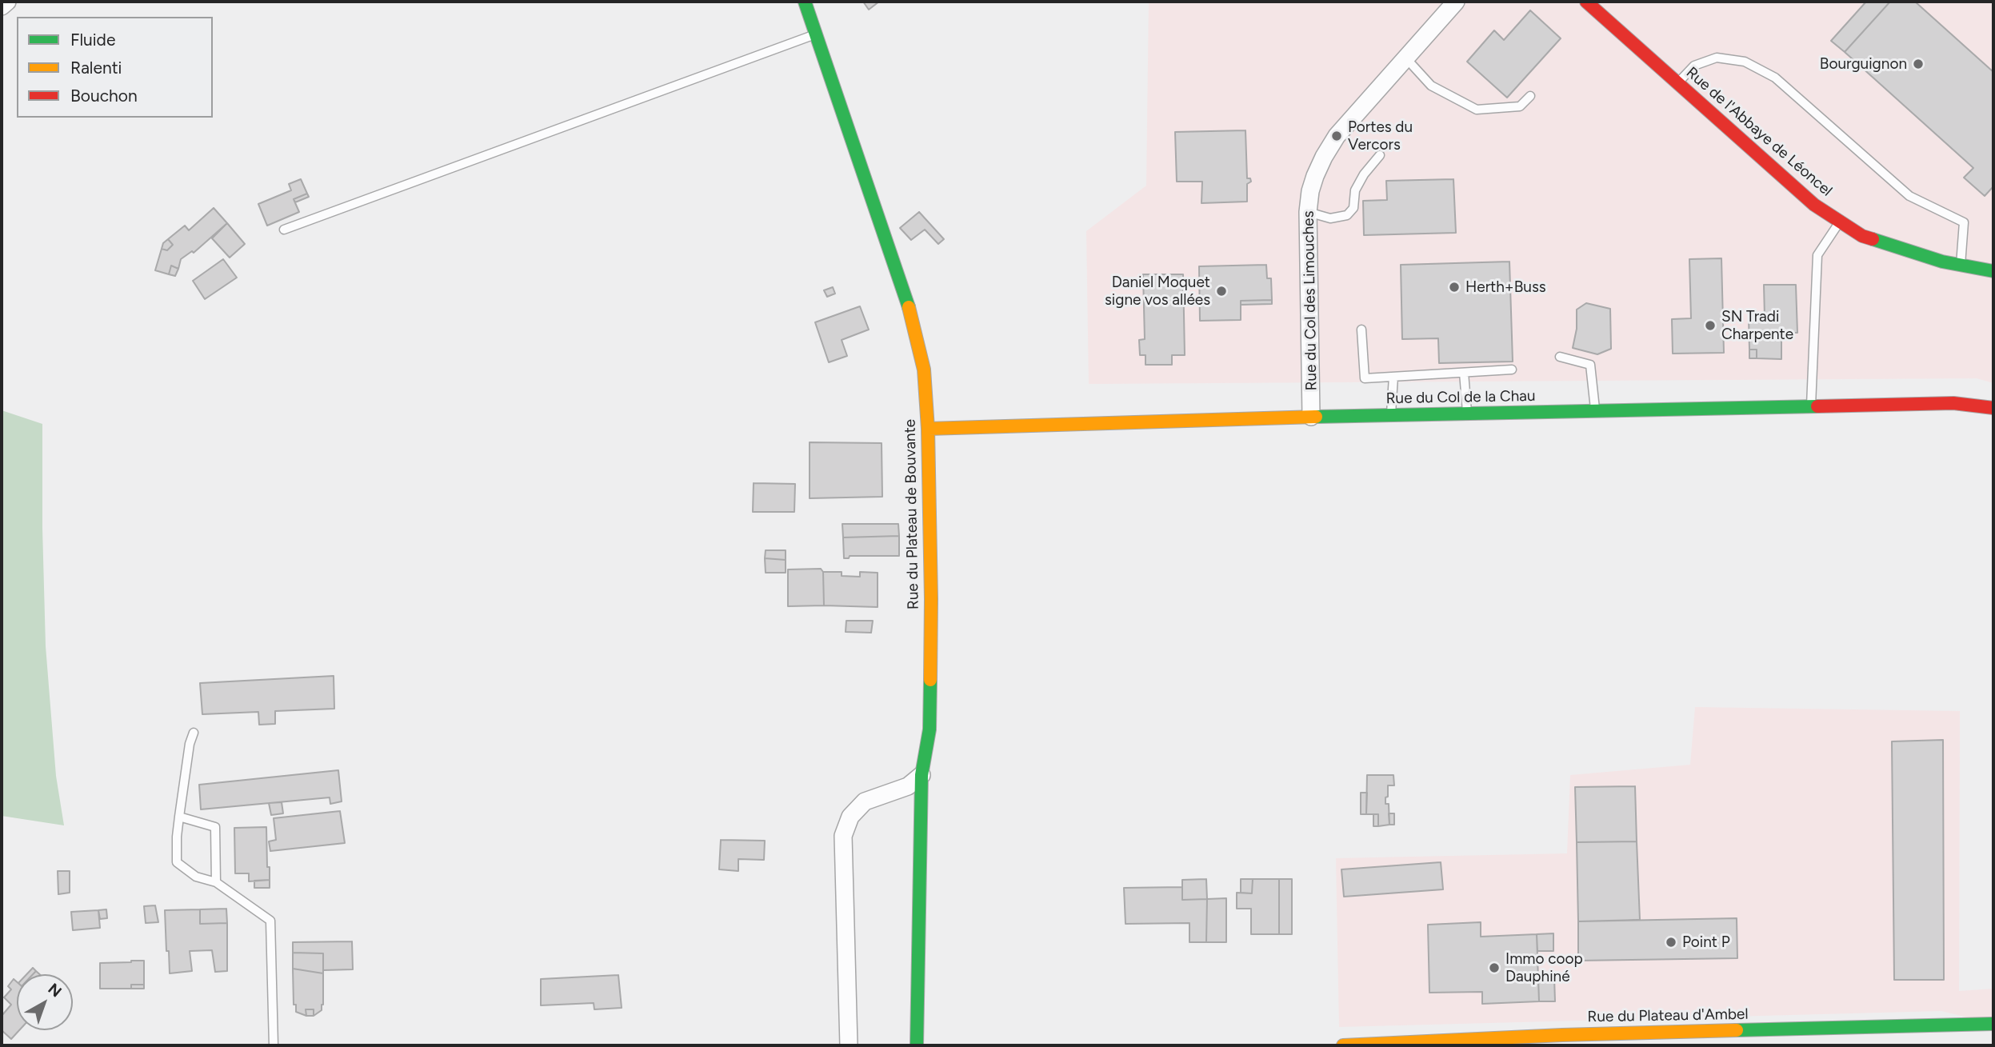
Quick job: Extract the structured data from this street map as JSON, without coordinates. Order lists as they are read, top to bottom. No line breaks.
{"streets":{"street":["Rue de l'Abbaye de Léoncel","Rue du Col des Limouches","Rue du Col de la Chau","Rue du Plateau de Bouvante","Rue du Plateau d'Ambel"]},"crossings":[["Rue du Col des Limouches","Rue du Col de la Chau"],["Rue du Col de la Chau","Rue du Plateau de Bouvante"]],"places":["Bourguignon","Portes du Vercors","Herth+Buss","Daniel Moquet signe vos allées","SN Tradi Charpente","Point P","Immo coop Dauphiné"],"legend":["Fluide","Ralenti","Bouchon"],"north":"top right"}
